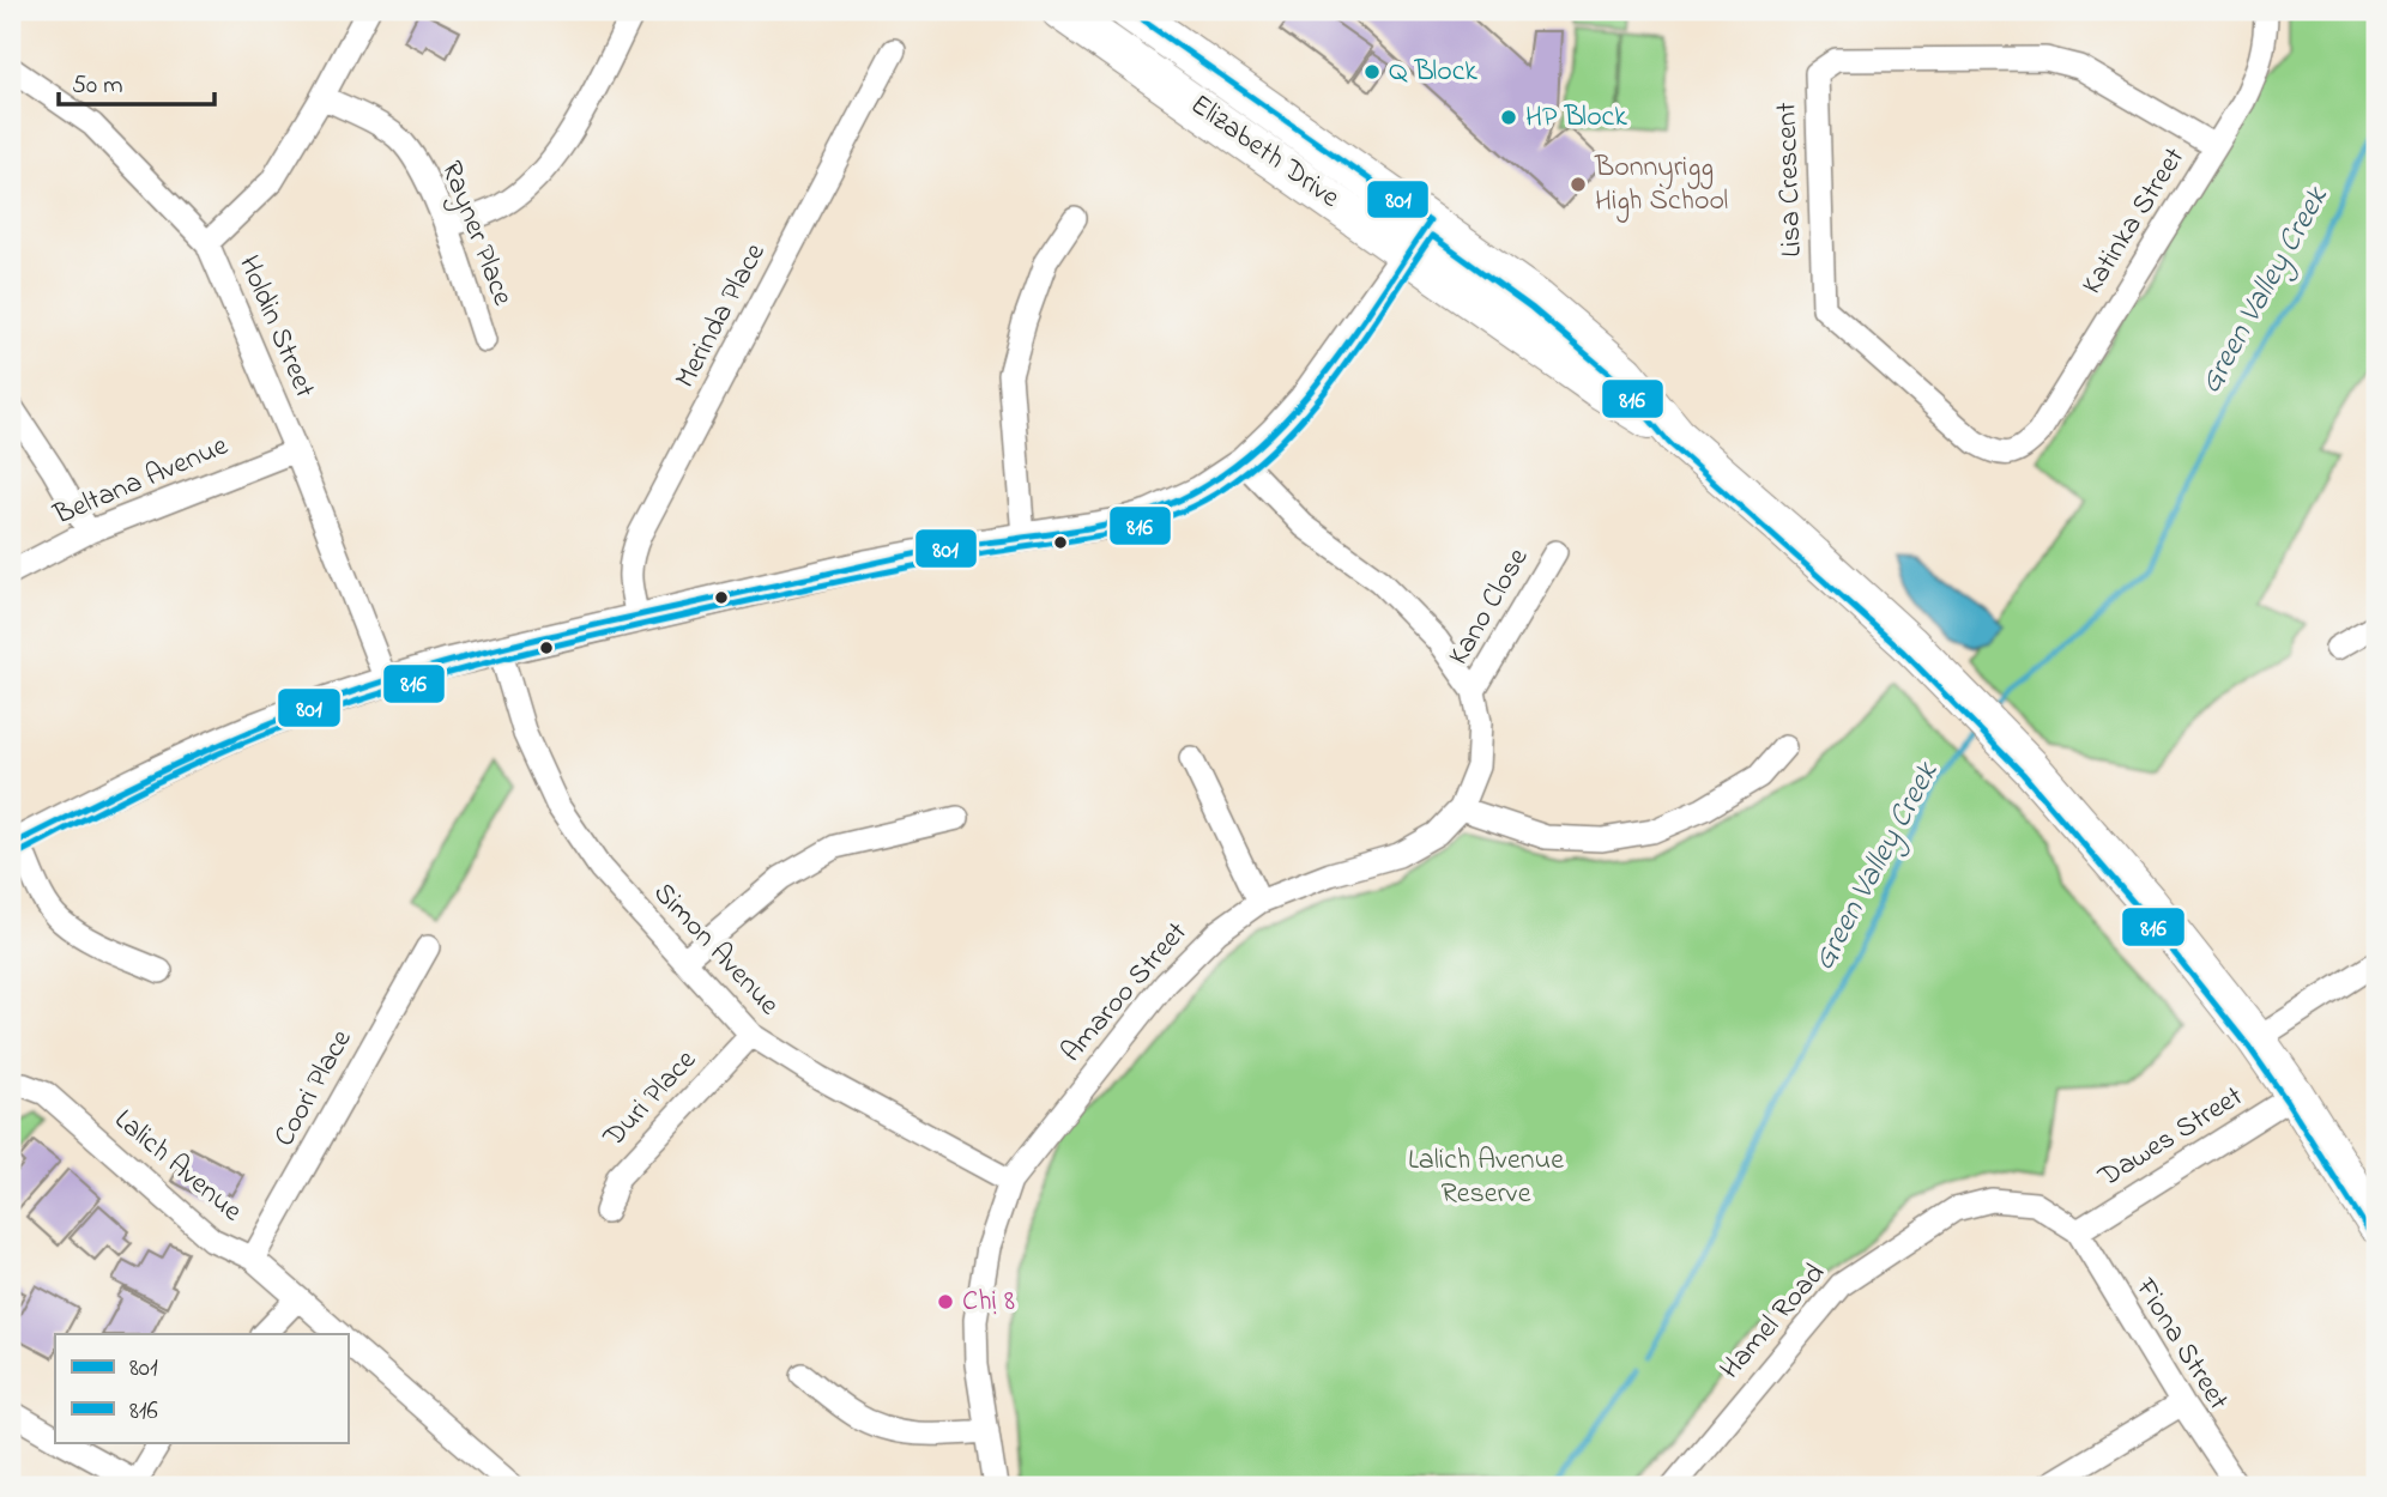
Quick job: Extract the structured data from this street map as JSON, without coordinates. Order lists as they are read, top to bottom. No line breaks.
{"streets":{"main road":["Elizabeth Drive"],"street":["Lisa Crescent","Katinka Street","Rayner Place","Merinda Place","Holdin Street","Beltana Avenue","Kano Close","Simon Avenue","Amaroo Street","Coori Place","Duri Place","Dawes Street","Lalich Avenue","Hamel Road","Fiona Street"]},"crossings":[["Elizabeth Drive","Dawes Street"],["Lisa Crescent","Katinka Street"],["Holdin Street","Beltana Avenue"],["Kano Close","Amaroo Street"],["Simon Avenue","Amaroo Street"],["Simon Avenue","Duri Place"],["Coori Place","Lalich Avenue"],["Dawes Street","Hamel Road"],["Dawes Street","Fiona Street"],["Hamel Road","Fiona Street"]],"water":["Green Valley Creek"],"parks":["Lalich Avenue Reserve"],"places":["Q Block","HP Block","Bonnyrigg High School","Chị 8"],"lines":["transit line 801","transit line 816"],"legend":["801","816"],"scale_bar":"50 m"}
